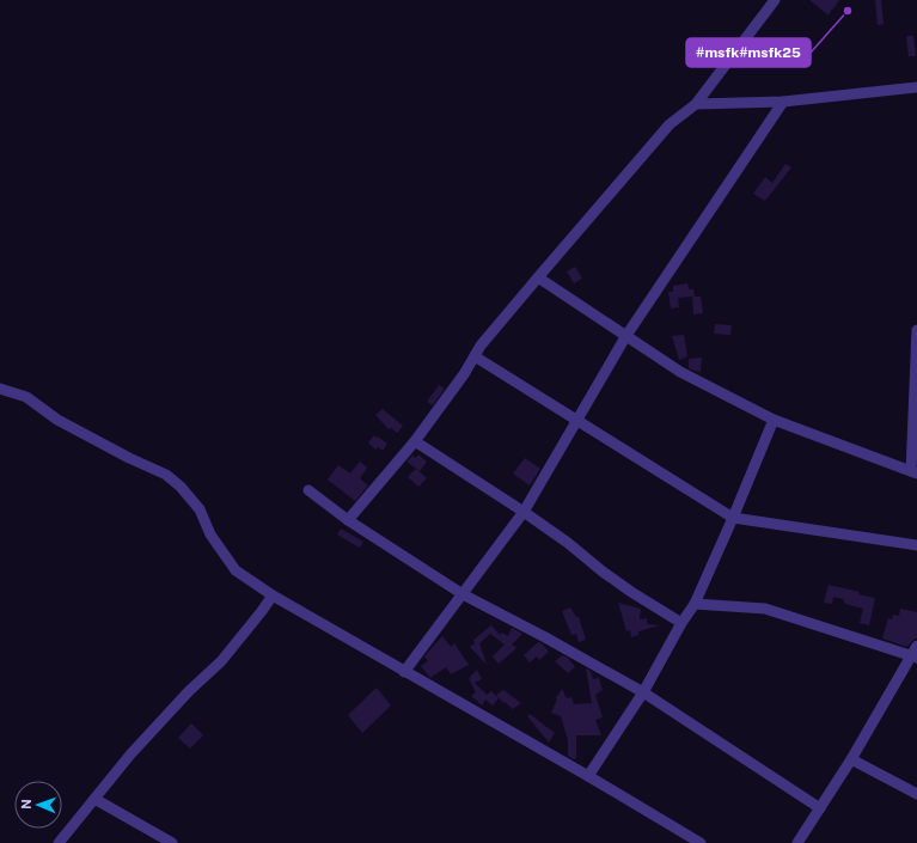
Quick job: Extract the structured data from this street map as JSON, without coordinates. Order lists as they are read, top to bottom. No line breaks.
{"places":["#msfk#msfk25"],"north":"left"}
